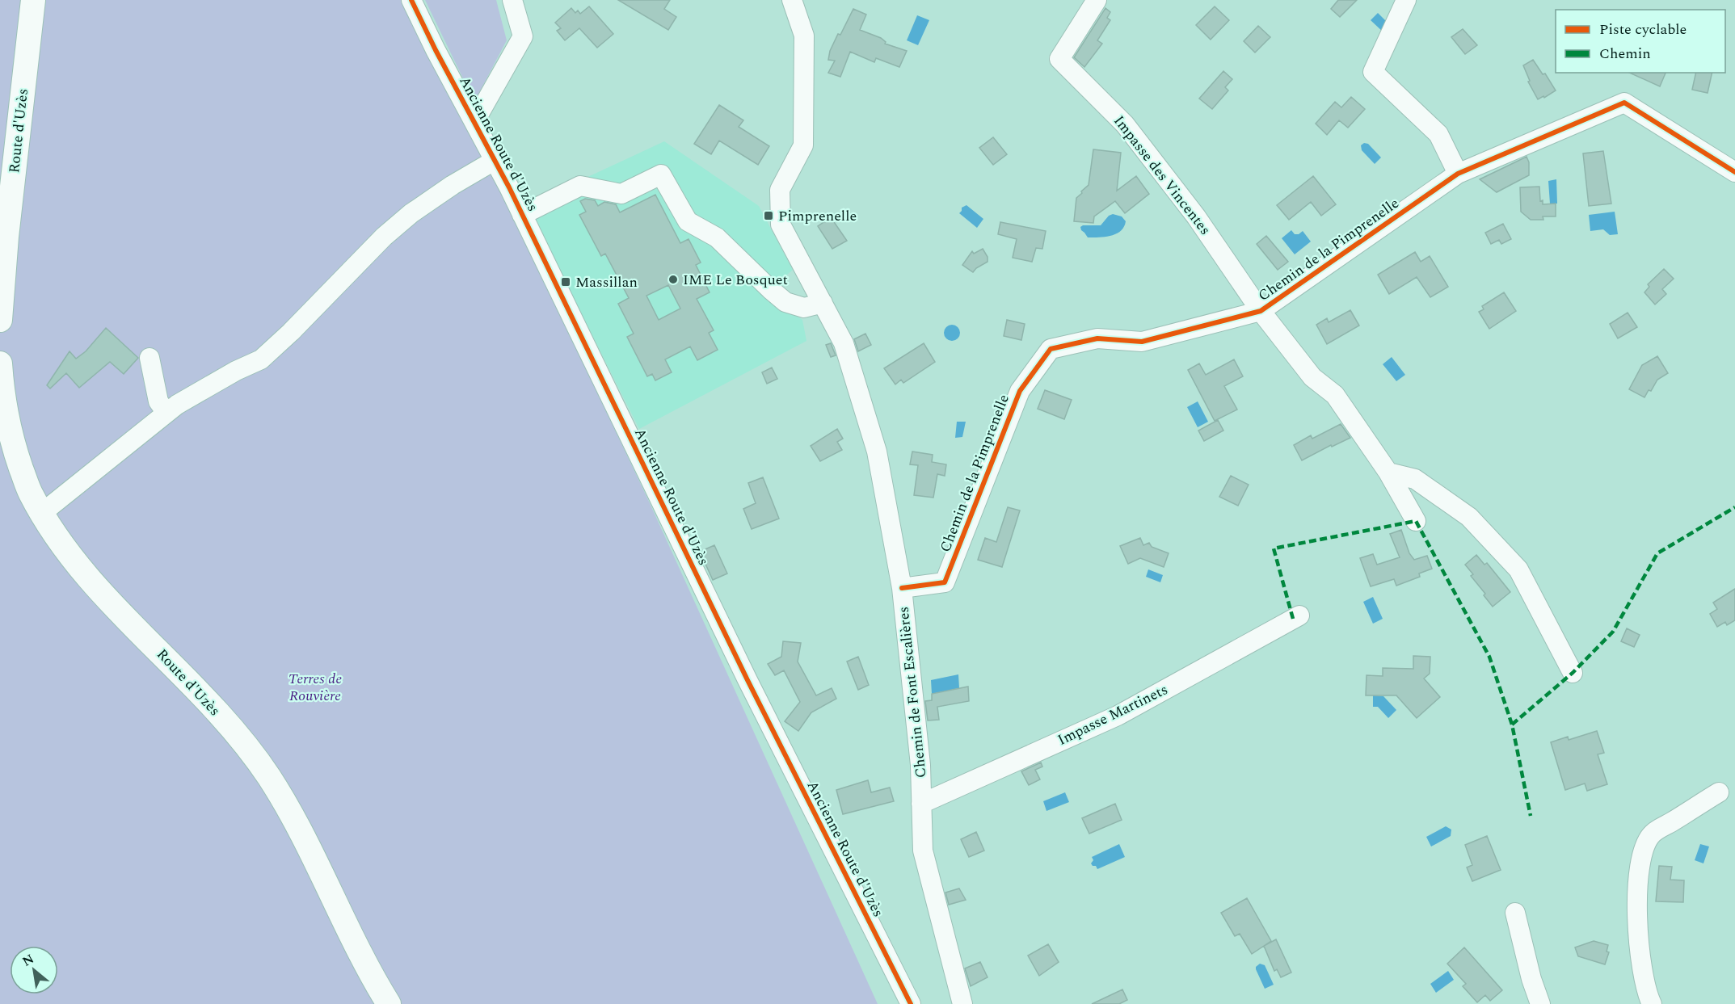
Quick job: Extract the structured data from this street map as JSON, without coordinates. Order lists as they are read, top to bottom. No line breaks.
{"streets":{"main road":["Route d'Uzès"],"street":["Ancienne Route d'Uzès","Impasse des Vincentes","Chemin de la Pimprenelle","Chemin de Font Escalières","Impasse Martinets"]},"crossings":[["Impasse des Vincentes","Chemin de la Pimprenelle"],["Chemin de la Pimprenelle","Chemin de Font Escalières"],["Chemin de Font Escalières","Impasse Martinets"]],"parks":["Terres de Rouvière"],"places":{"transit":["Pimprenelle","Massillan"],"other":["IME Le Bosquet"]},"legend":["Piste cyclable","Chemin"],"north":"top left"}
